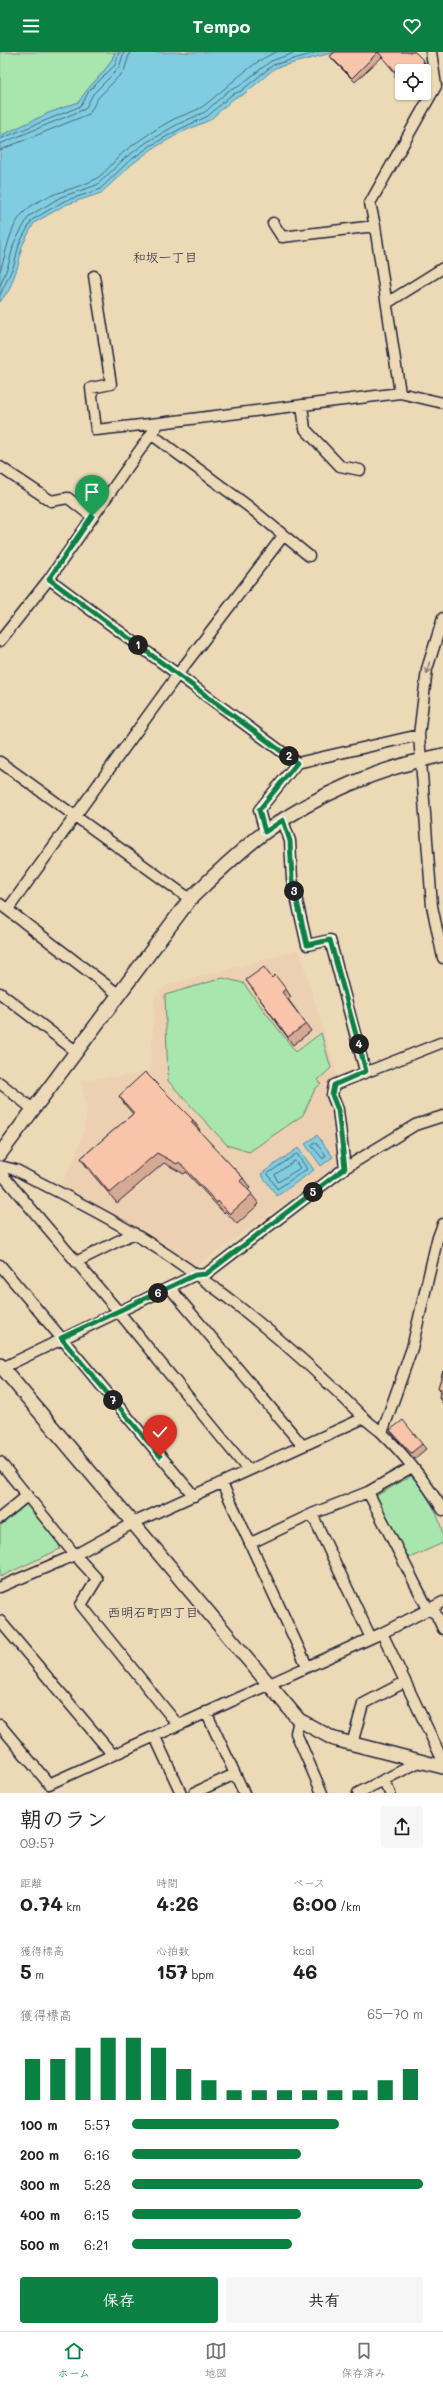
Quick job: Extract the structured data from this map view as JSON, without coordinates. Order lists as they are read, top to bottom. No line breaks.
{"districts":["和坂一丁目","西明石町四丁目"],"page":{"header":"Tempo","pins":["1","2","3","4","5","6","7"],"heading":["朝のラン","09:57"],"stats":[["距離","0.74 km"],["時間","4:26"],["ペース","6:00 /km"],["獲得標高","5 m"],["心拍数","157 bpm"],["kcal","46"]],"chart":["獲得標高","65–70 m"],"list":[{"name":"100 m","note":"5:57"},{"name":"200 m","note":"6:16"},{"name":"300 m","note":"5:28"},{"name":"400 m","note":"6:15"},{"name":"500 m","note":"6:21"}],"buttons":["保存","共有"],"tabs":["ホーム","地図","保存済み"]}}
